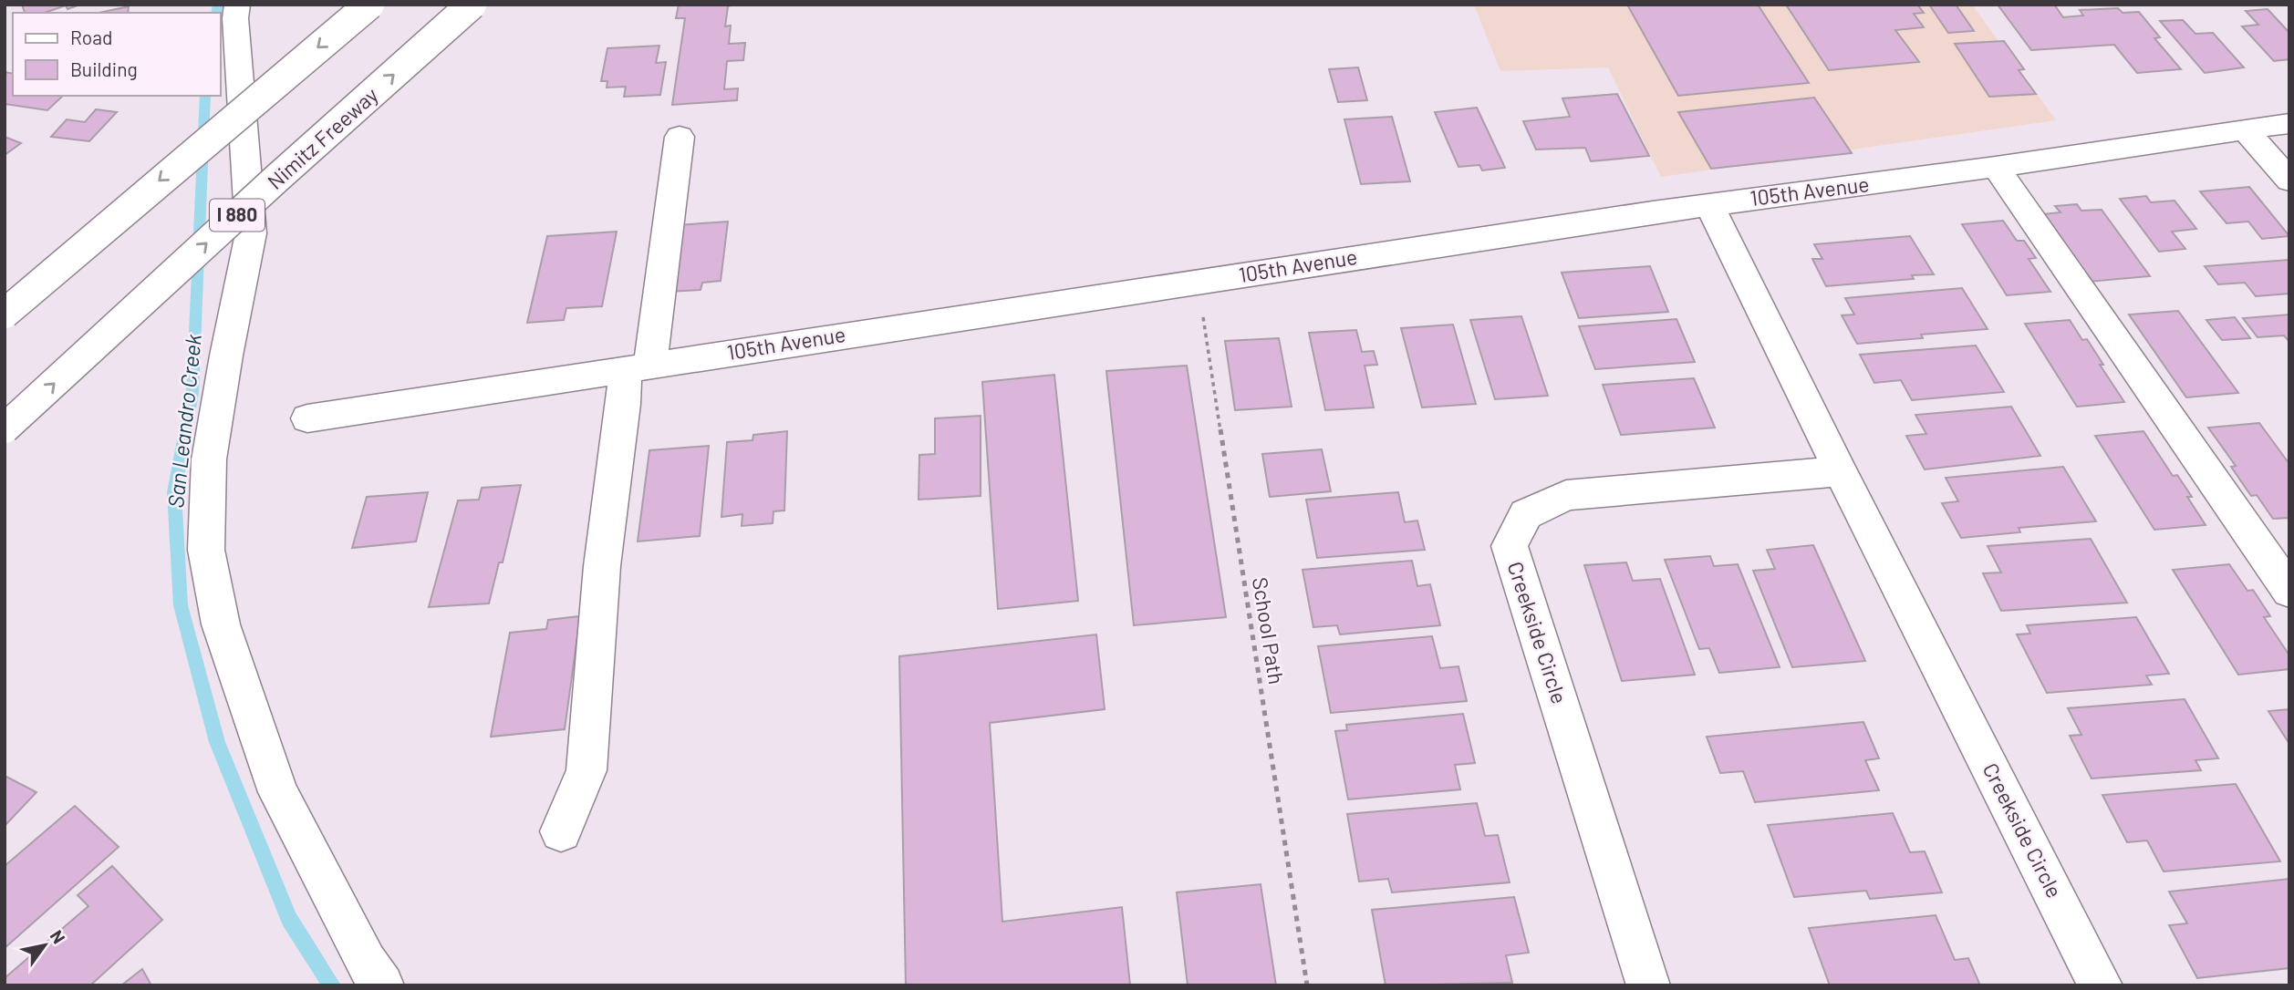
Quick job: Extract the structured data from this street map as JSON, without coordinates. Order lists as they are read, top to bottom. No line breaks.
{"streets":{"main road":["Nimitz Freeway","105th Avenue","I 880","Creekside Circle"],"path":["School Path"]},"crossings":[["105th Avenue","School Path"],["105th Avenue","Creekside Circle"]],"water":["San Leandro Creek"],"legend":["Road","Building"],"north":"top right"}
